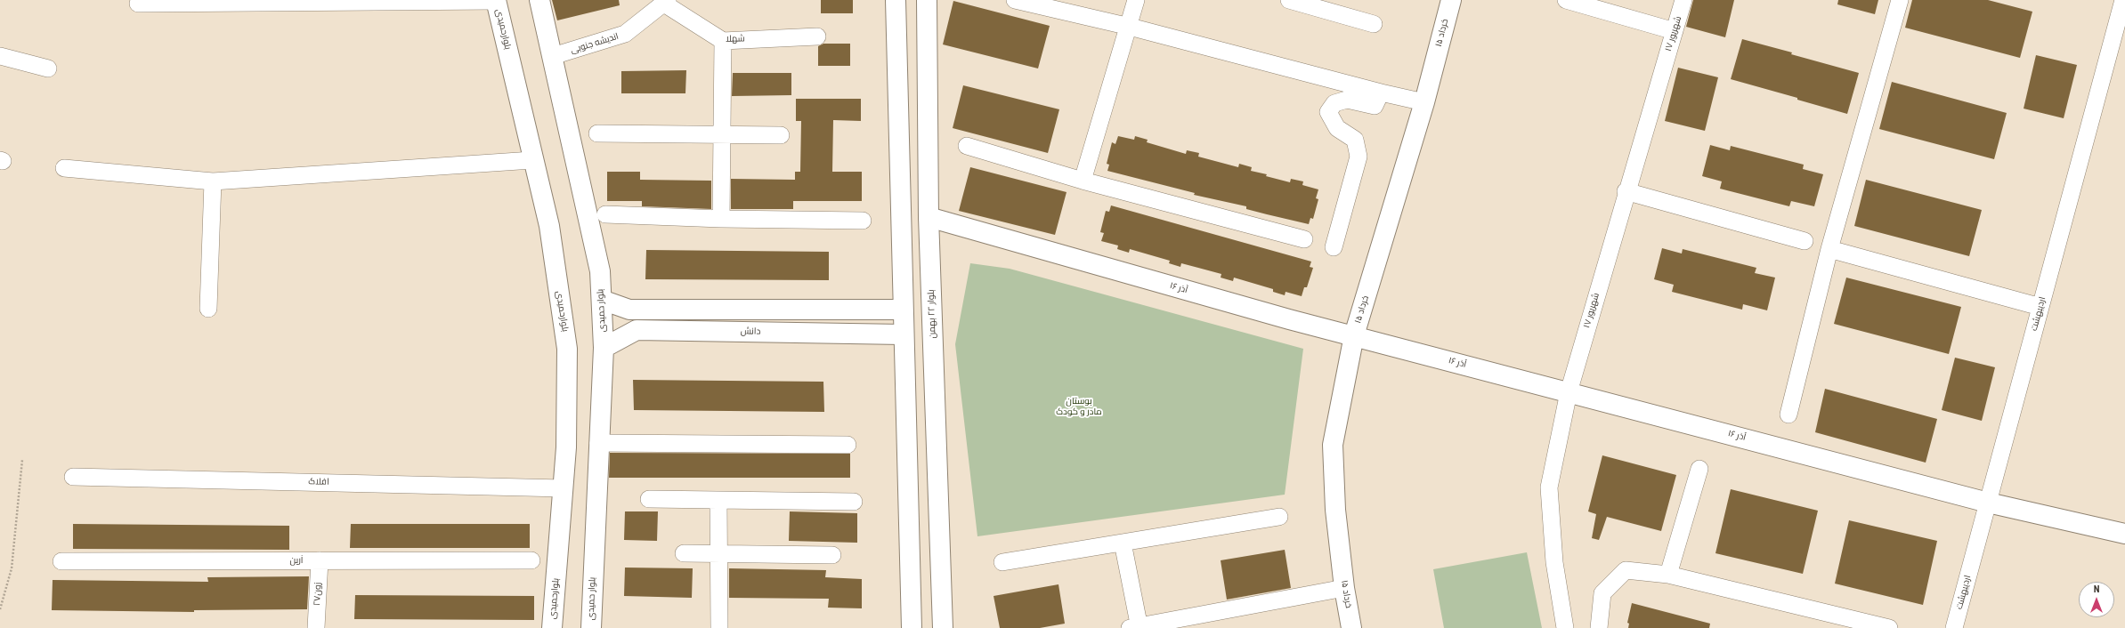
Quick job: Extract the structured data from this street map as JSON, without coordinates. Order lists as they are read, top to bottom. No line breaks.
{"streets":{"street":["بلوارحمیدی","۱۵ خرداد","۱۷ شهریور","شهلا","اندیشه جنوبی","۱۶ آذر","بلوار حمیدی","بلوار ۲۲ بهمن","اردیبهشت","دانش","افلاک","آرین","زون۲۷"]},"crossings":[["بلوارحمیدی","افلاک"],["۱۵ خرداد","۱۶ آذر"],["۱۷ شهریور","۱۶ آذر"],["شهلا","اندیشه جنوبی"],["اندیشه جنوبی","بلوار حمیدی"],["۱۶ آذر","بلوار ۲۲ بهمن"],["۱۶ آذر","اردیبهشت"],["بلوار حمیدی","دانش"],["آرین","زون۲۷"]],"parks":["بوستان مادر و کودک"],"north":"top"}
